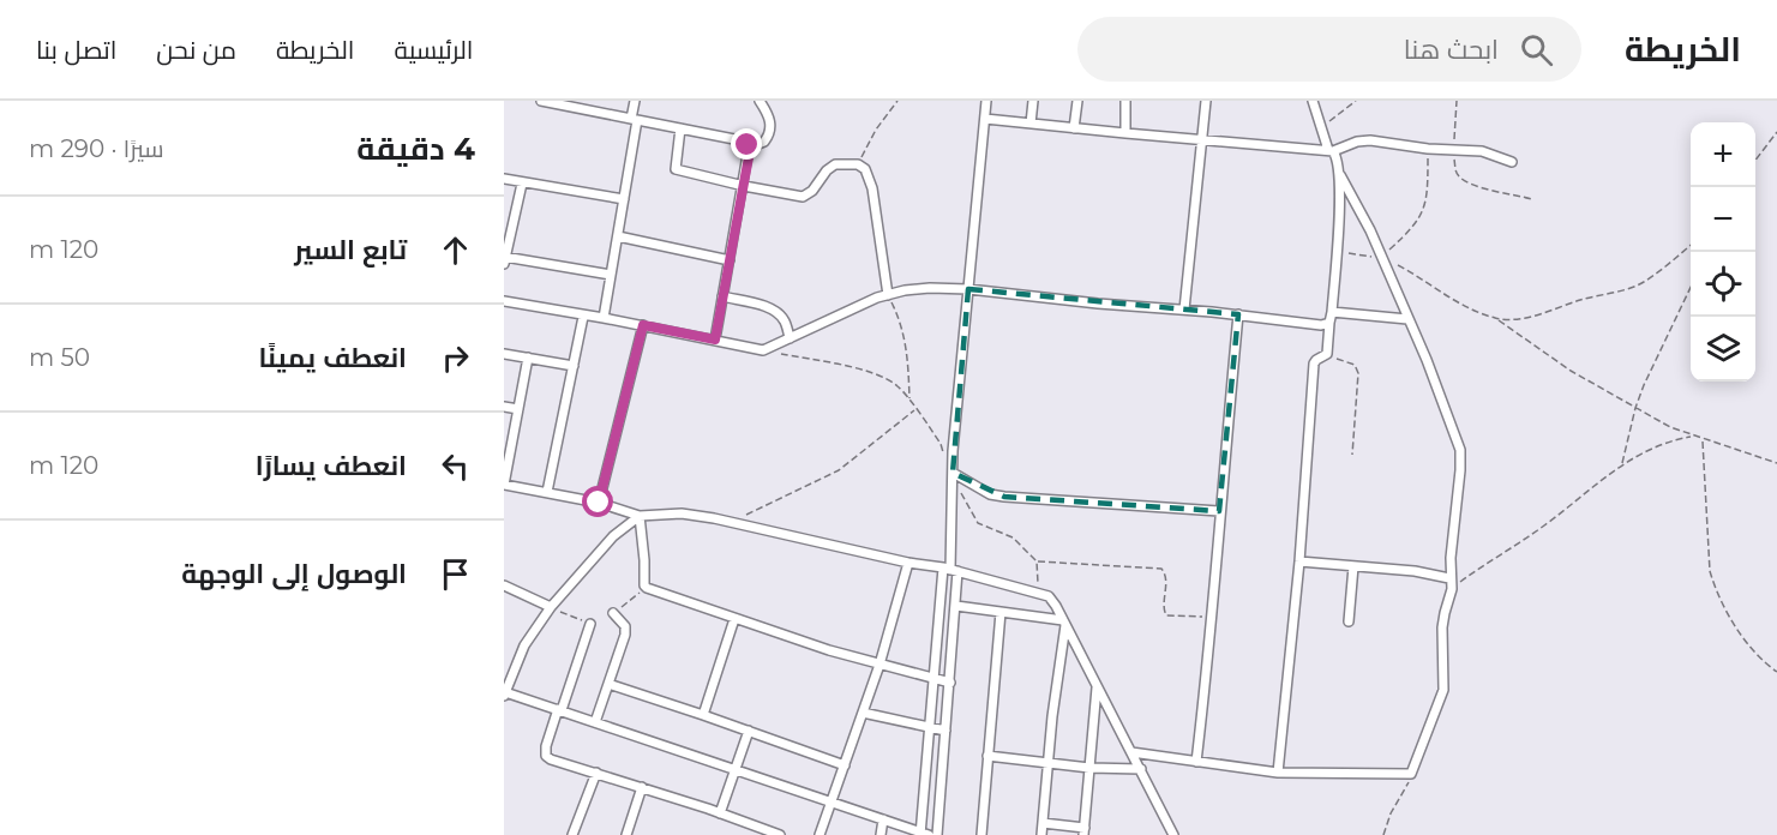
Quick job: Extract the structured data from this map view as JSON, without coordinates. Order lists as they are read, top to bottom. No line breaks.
{"page":{"header":"الخريطة","search":"ابحث هنا","nav":["الرئيسية","الخريطة","من نحن","اتصل بنا"],"heading":["4 دقيقة","سيرًا · 290 m"],"map_buttons":["+","−"],"list":[["تابع السير","120 m"],["انعطف يمينًا","50 m"],["انعطف يسارًا","120 m"],"الوصول إلى الوجهة"]}}
